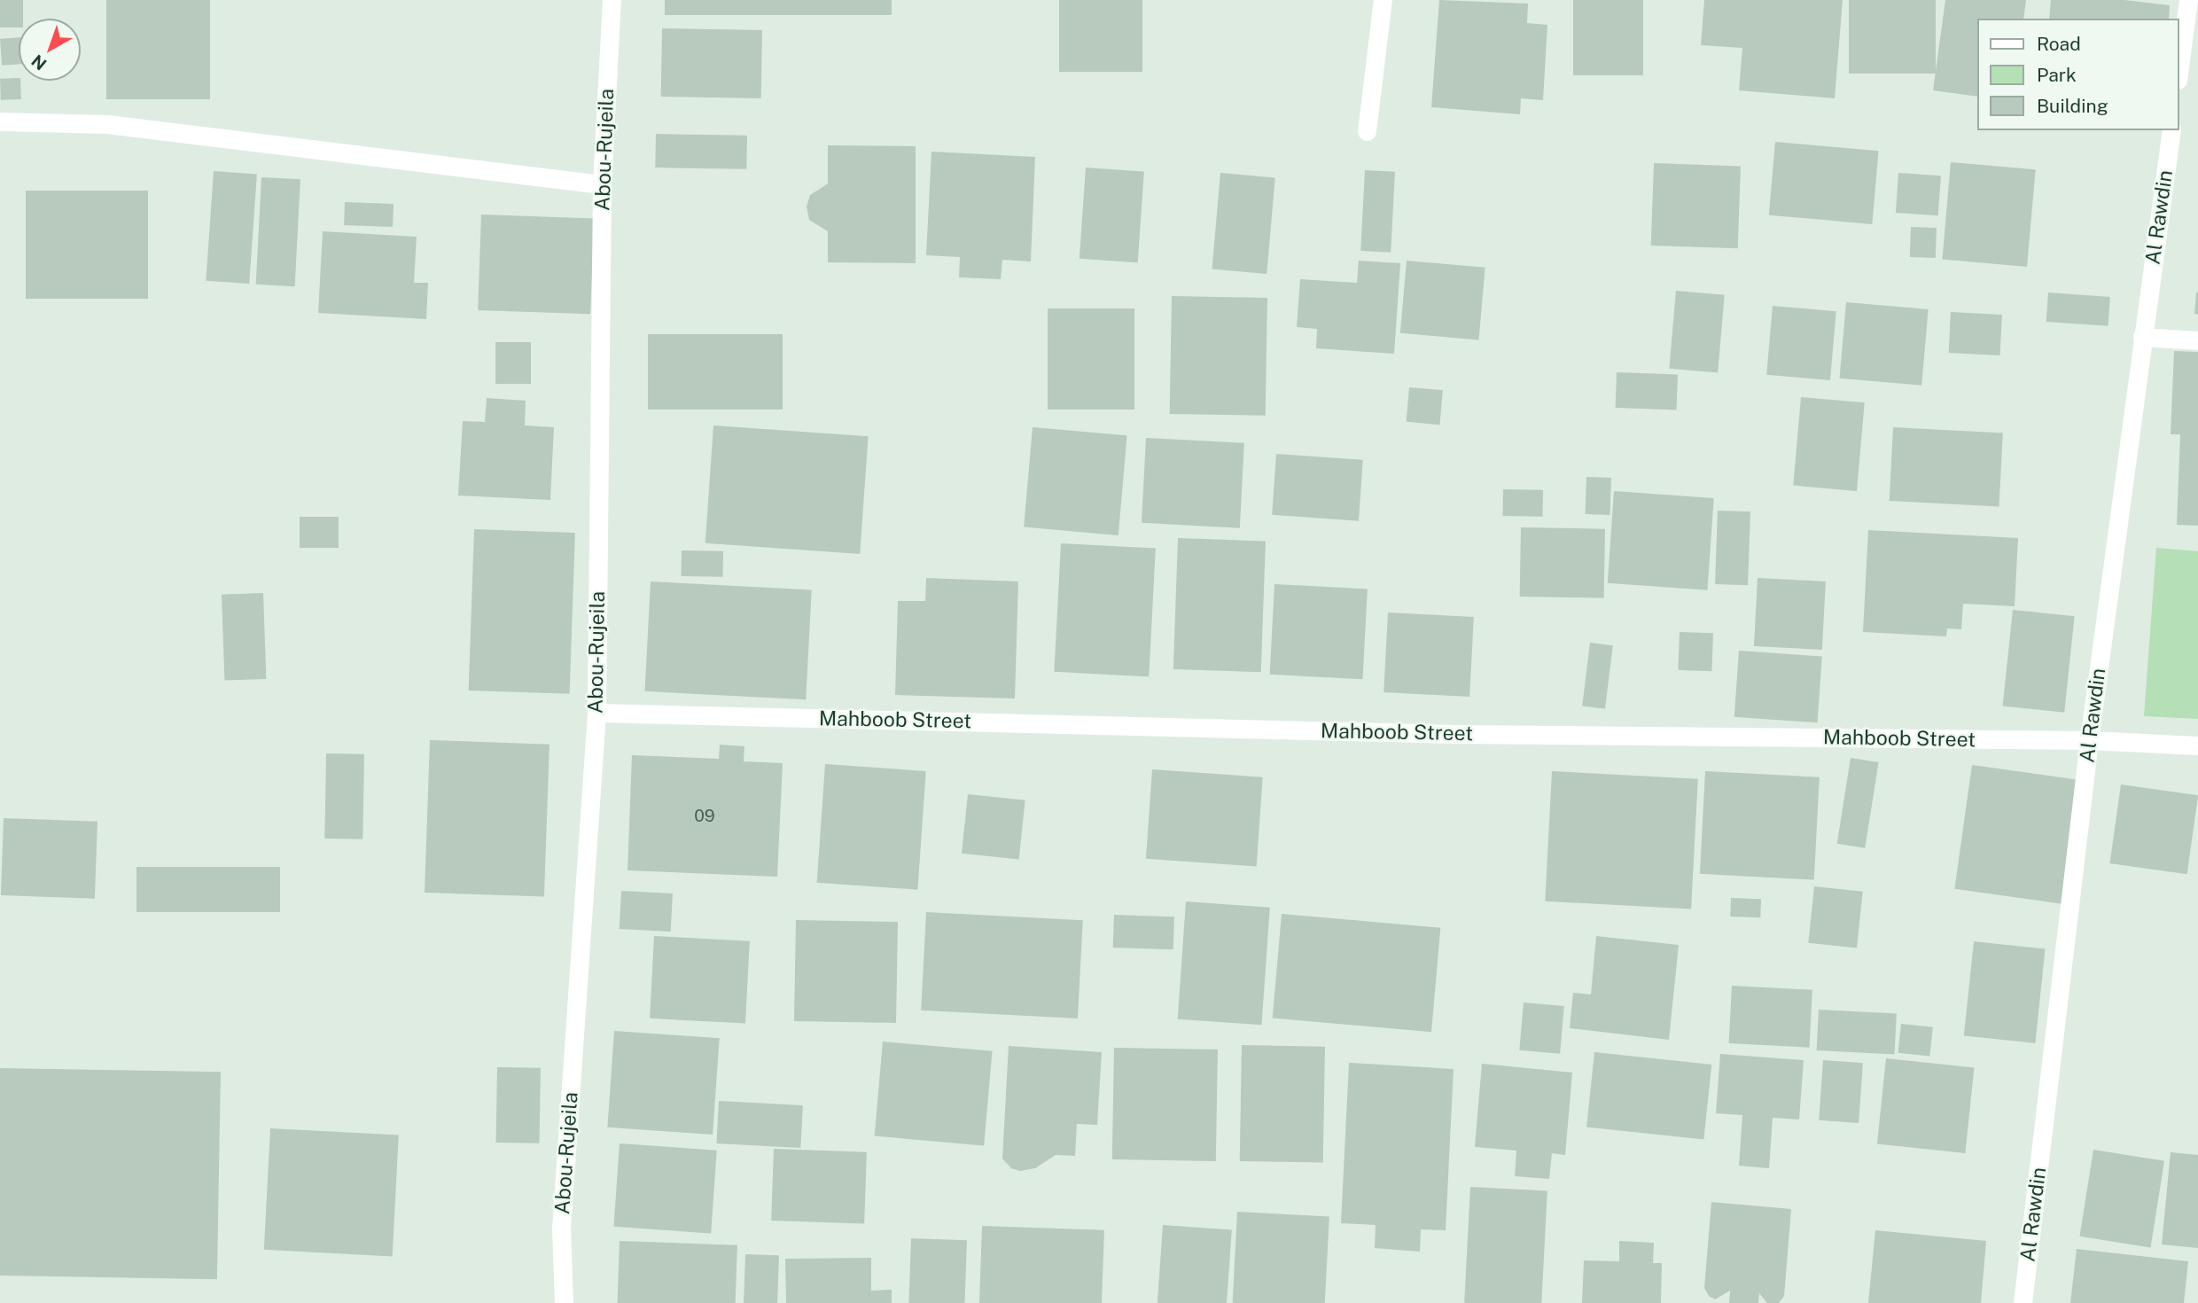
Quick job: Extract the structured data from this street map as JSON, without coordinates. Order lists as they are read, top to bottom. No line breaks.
{"streets":{"street":["Abou-Rujeila","Al Rawdin","Mahboob Street"]},"crossings":[["Abou-Rujeila","Mahboob Street"],["Al Rawdin","Mahboob Street"]],"house_numbers":["09"],"legend":["Road","Park","Building"],"north":"bottom left"}
